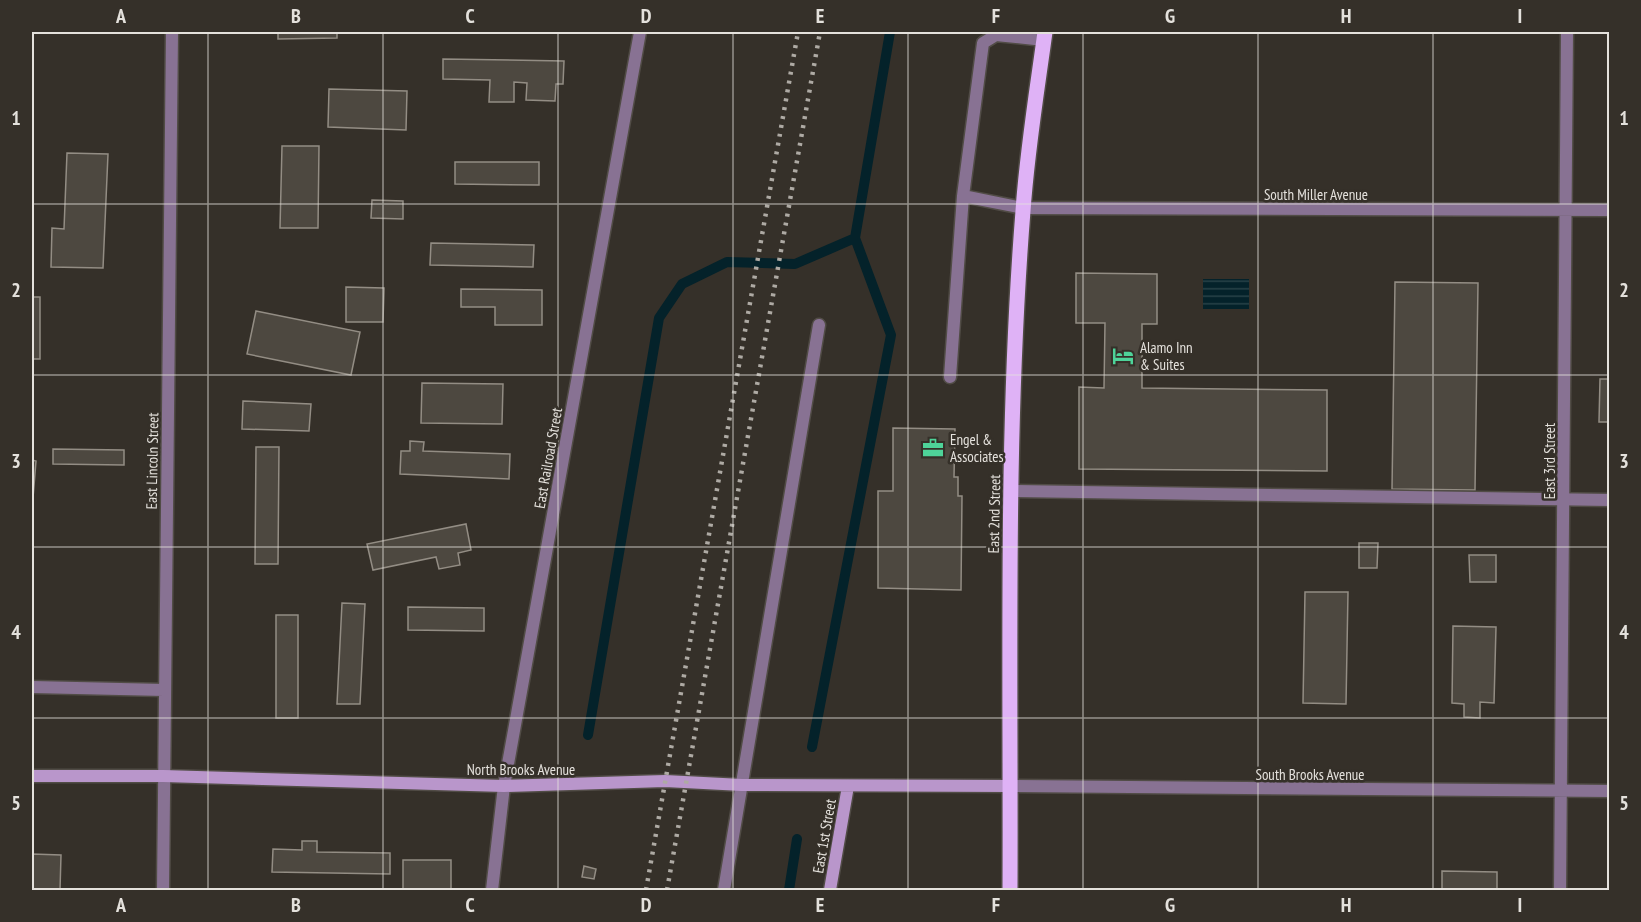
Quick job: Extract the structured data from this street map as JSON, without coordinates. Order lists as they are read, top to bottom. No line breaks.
{"streets":{"main road":["East 2nd Street"],"street":["South Miller Avenue","East Railroad Street","East Lincoln Street","East 3rd Street","North Brooks Avenue","South Brooks Avenue","East 1st Street"]},"crossings":[["South Miller Avenue","East 3rd Street"],["South Miller Avenue","East 2nd Street"],["East Railroad Street","North Brooks Avenue"],["East Lincoln Street","North Brooks Avenue"],["East 3rd Street","South Brooks Avenue"],["East 2nd Street","North Brooks Avenue"],["East 2nd Street","South Brooks Avenue"],["North Brooks Avenue","South Brooks Avenue"],["North Brooks Avenue","East 1st Street"]],"places":{"hotel":["Alamo Inn & Suites"],"office":["Engel & Associates"]},"grid":{"columns":["A","B","C","D","E","F","G","H","I"],"rows":["1","2","3","4","5"]}}
